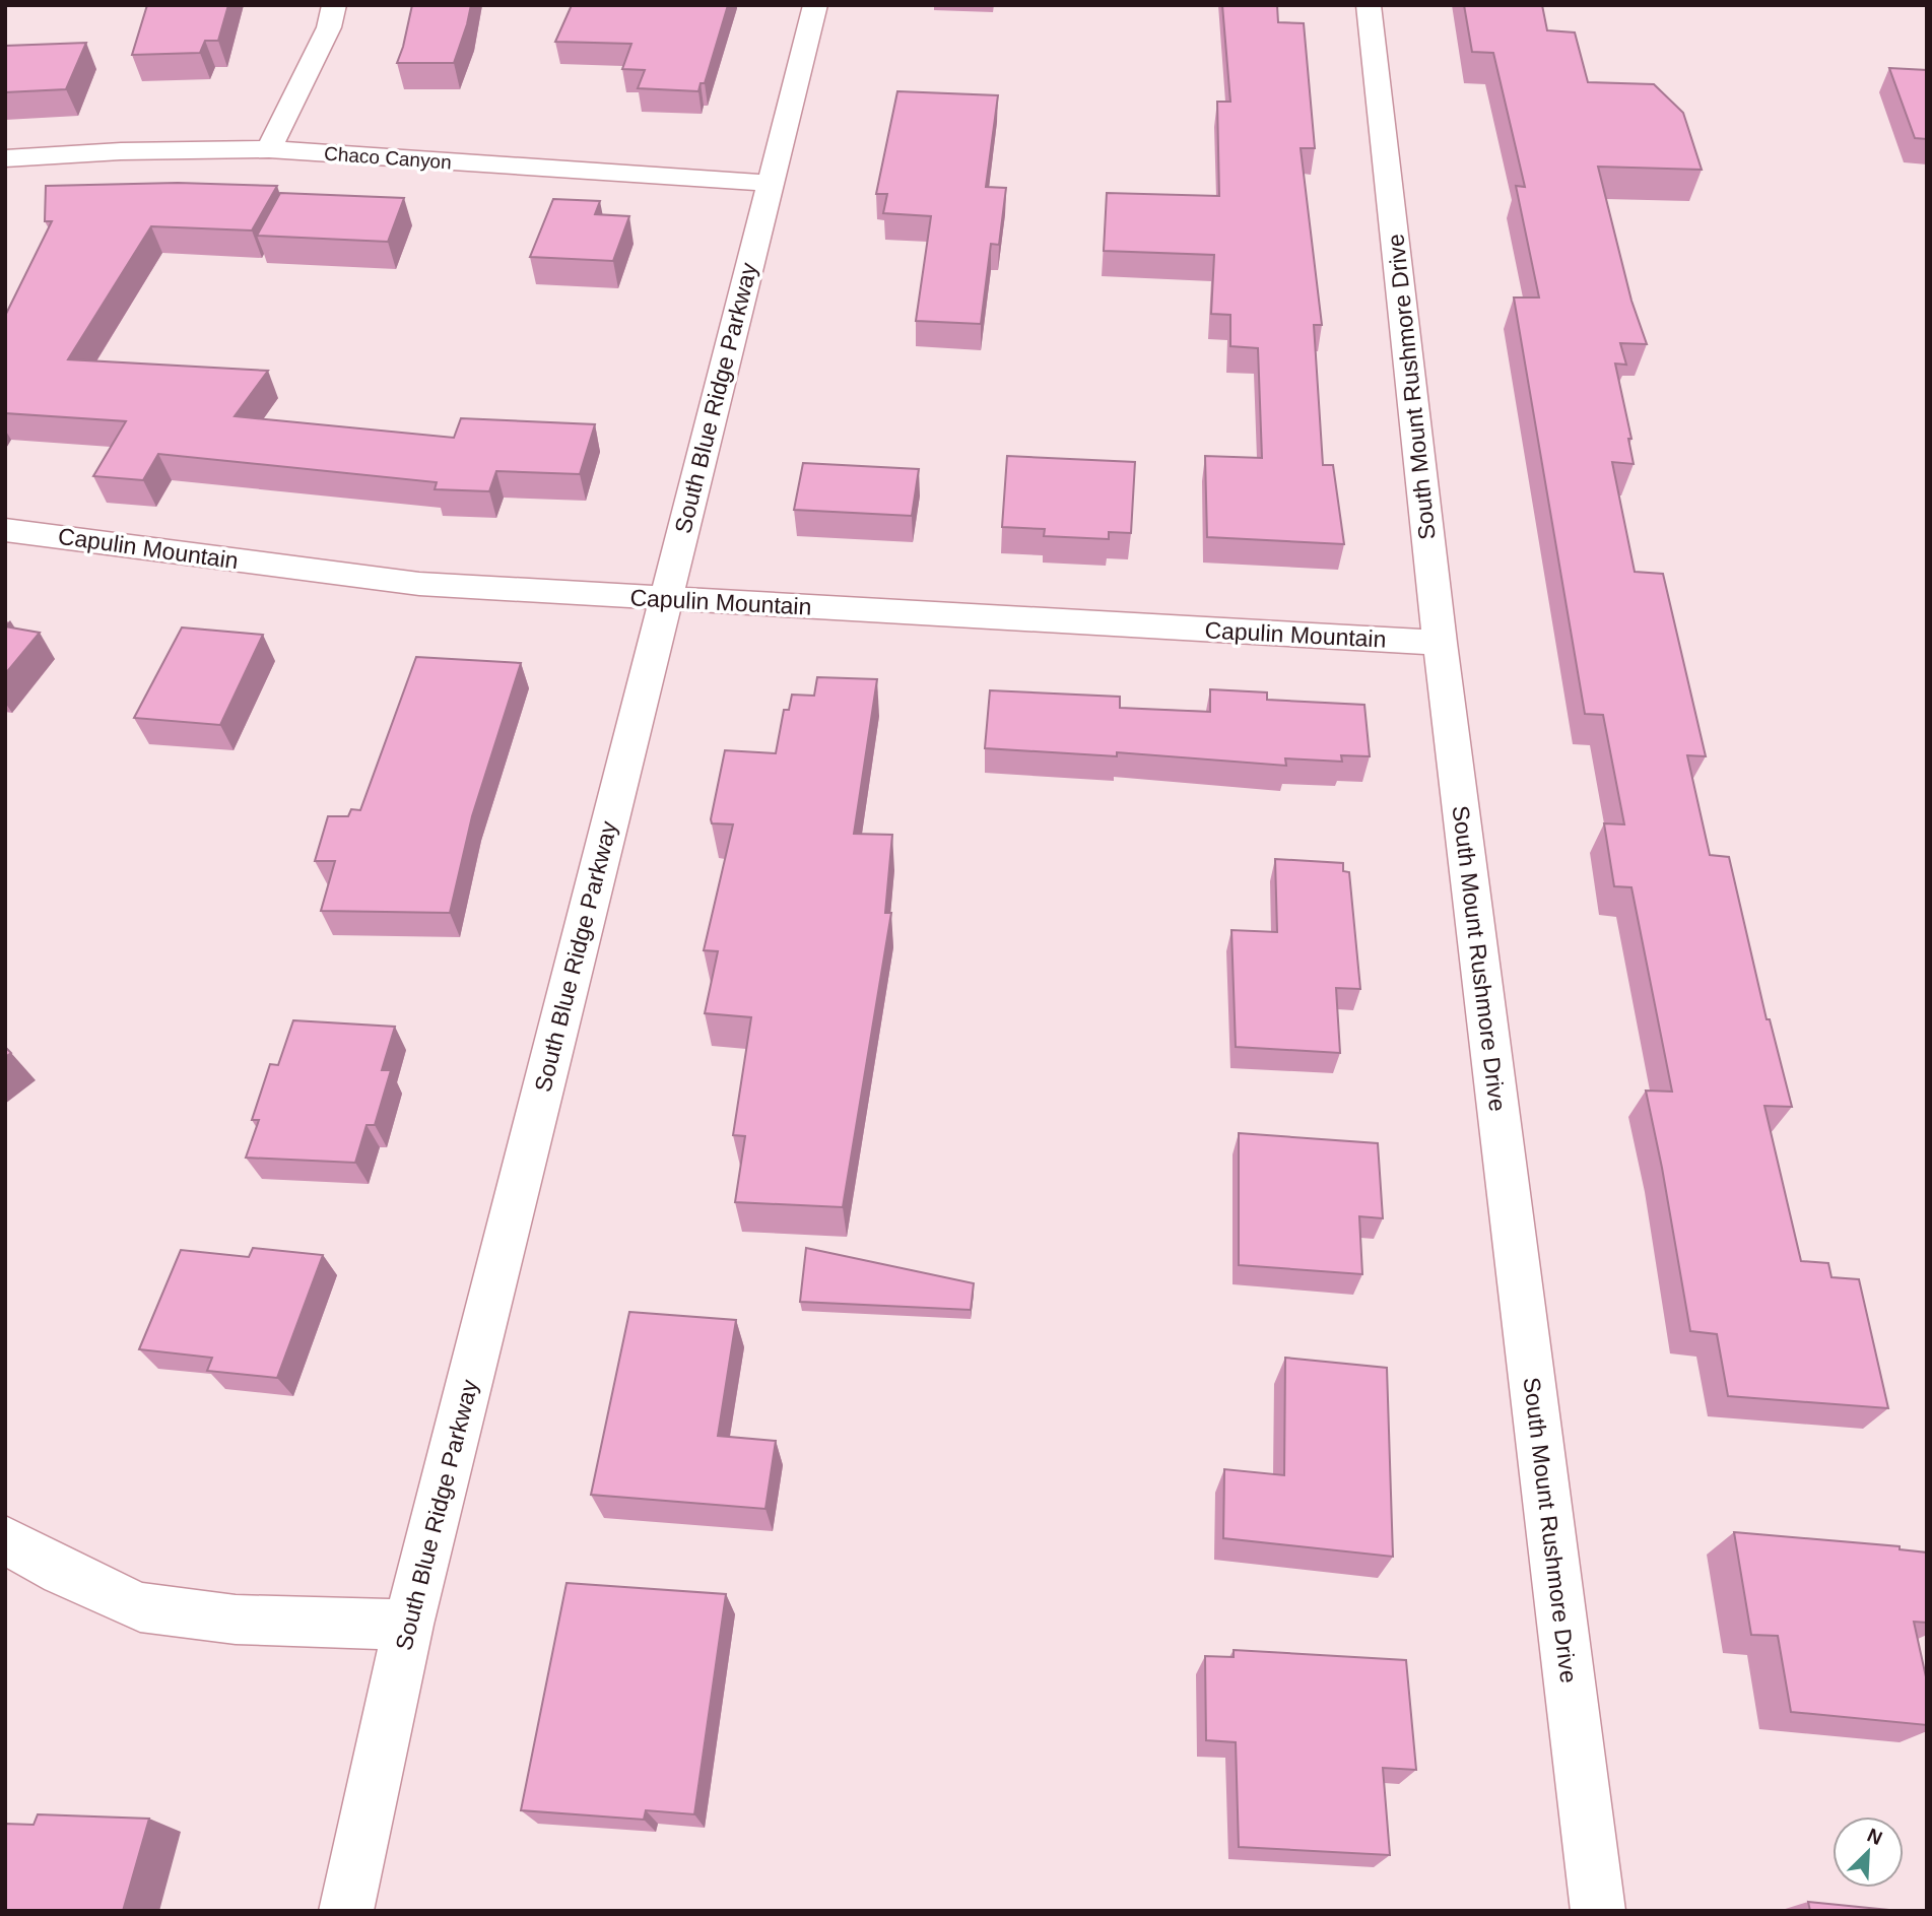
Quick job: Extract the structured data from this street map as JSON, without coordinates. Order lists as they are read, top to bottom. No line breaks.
{"streets":{"street":["Chaco Canyon","South Mount Rushmore Drive","South Blue Ridge Parkway","Capulin Mountain"]},"crossings":[["Chaco Canyon","South Blue Ridge Parkway"],["South Mount Rushmore Drive","Capulin Mountain"],["South Blue Ridge Parkway","Capulin Mountain"]],"north":"top right"}
